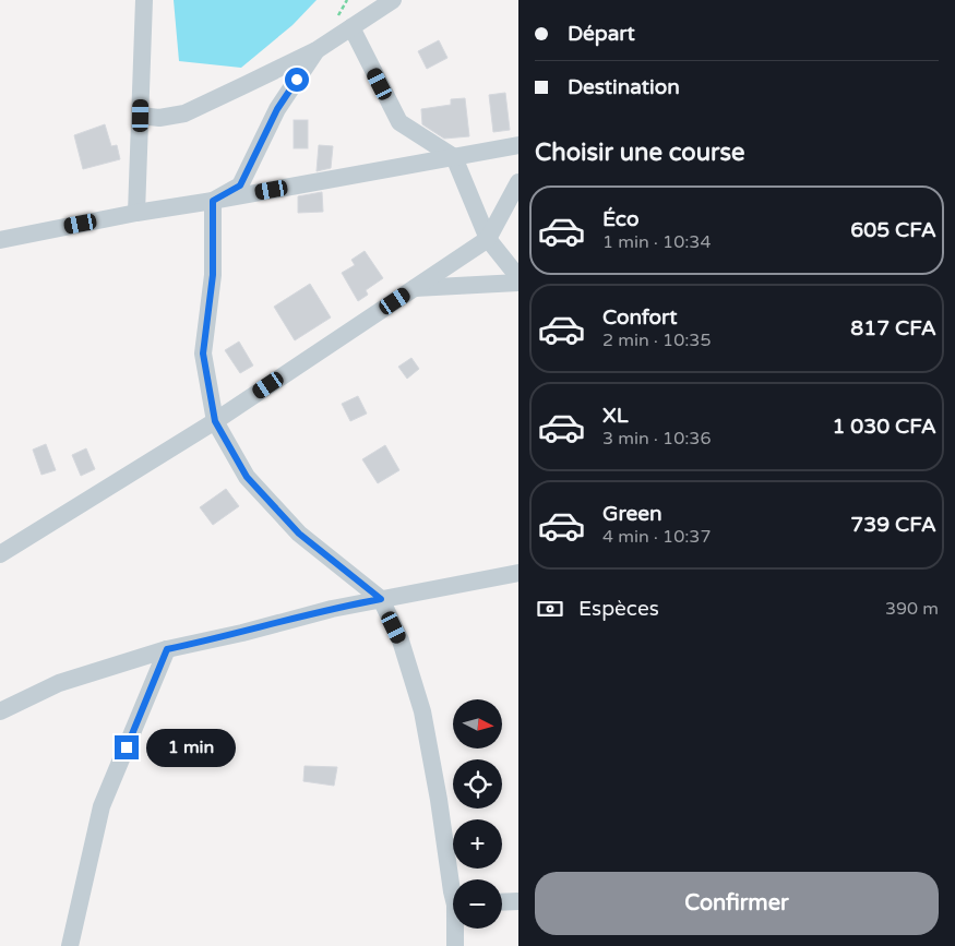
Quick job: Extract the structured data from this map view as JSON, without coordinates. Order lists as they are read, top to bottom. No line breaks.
{"north":"right","page":{"banner":["Départ","Destination"],"heading":"Choisir une course","list":[{"name":"Éco","note":"1 min · 10:34","value":"605 CFA"},{"name":"Confort","note":"2 min · 10:35","value":"817 CFA"},{"name":"XL","note":"3 min · 10:36","value":"1 030 CFA"},{"name":"Green","note":"4 min · 10:37","value":"739 CFA"}],"pay":["Espèces","390 m"],"map_buttons":["+","−"],"bubble":"1 min","buttons":"Confirmer"}}
